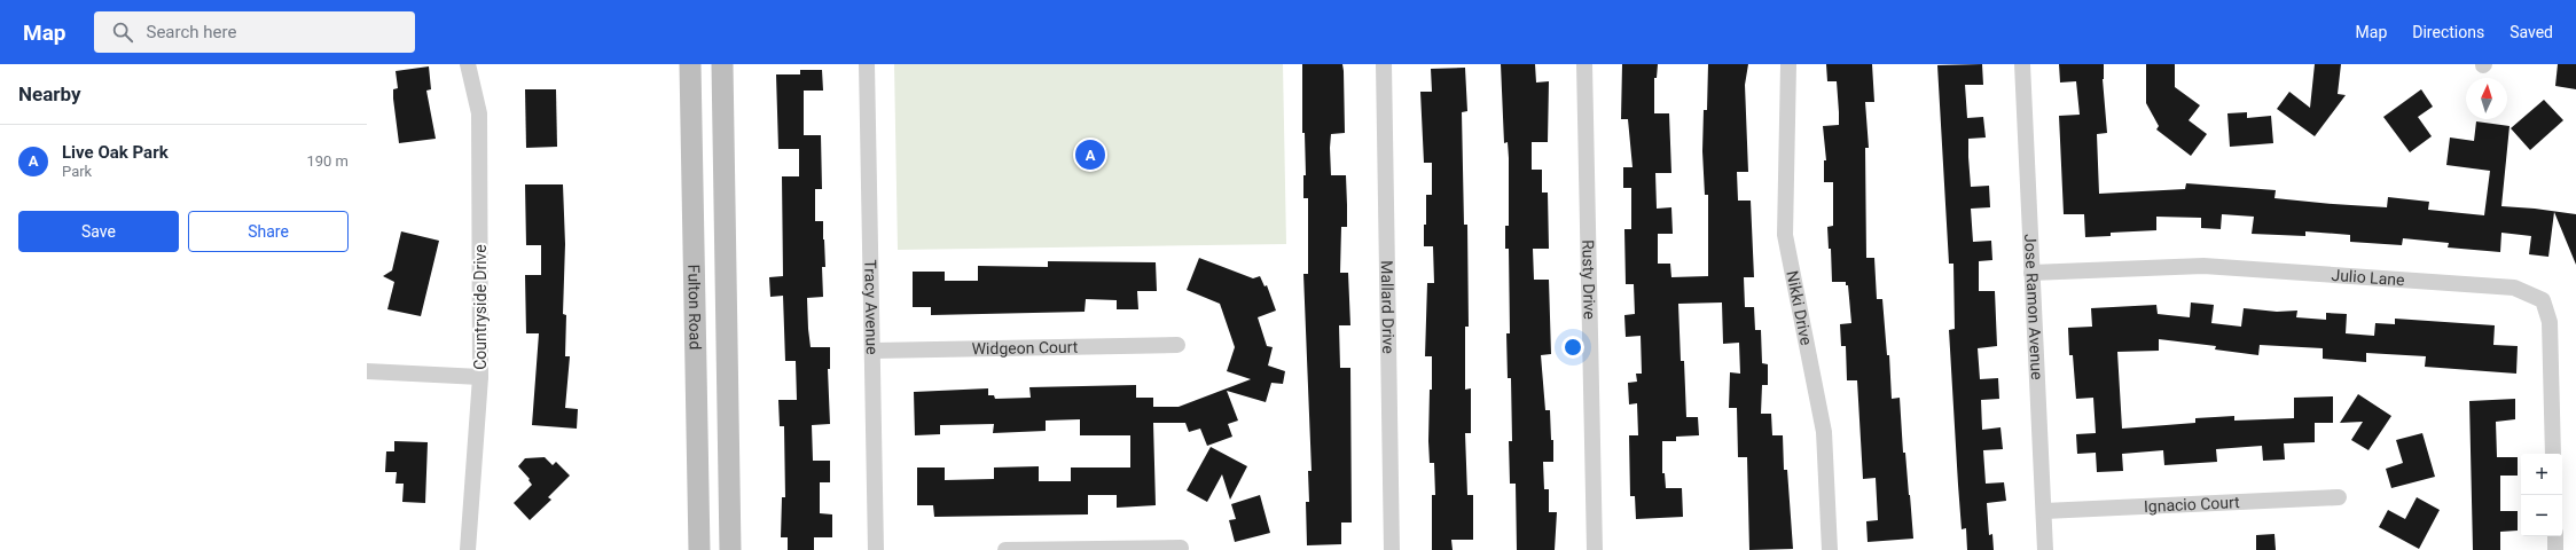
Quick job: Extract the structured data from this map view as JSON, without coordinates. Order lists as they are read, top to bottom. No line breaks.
{"streets":{"main road":["Fulton Road"],"street":["Julio Lane","Rusty Drive","Countryside Drive","Tracy Avenue","Mallard Drive","Nikki Drive","Jose Ramon Avenue","Widgeon Court","Ignacio Court"]},"crossings":[["Julio Lane","Jose Ramon Avenue"],["Tracy Avenue","Widgeon Court"],["Jose Ramon Avenue","Ignacio Court"]],"north":"top","page":{"header":"Map","search":"Search here","nav":["Map","Directions","Saved"],"heading":"Nearby","list":[{"mark":"A","name":"Live Oak Park","note":"Park","value":"190 m"}],"pins":"A","buttons":["Save","Share"],"map_buttons":["+","−"]}}
